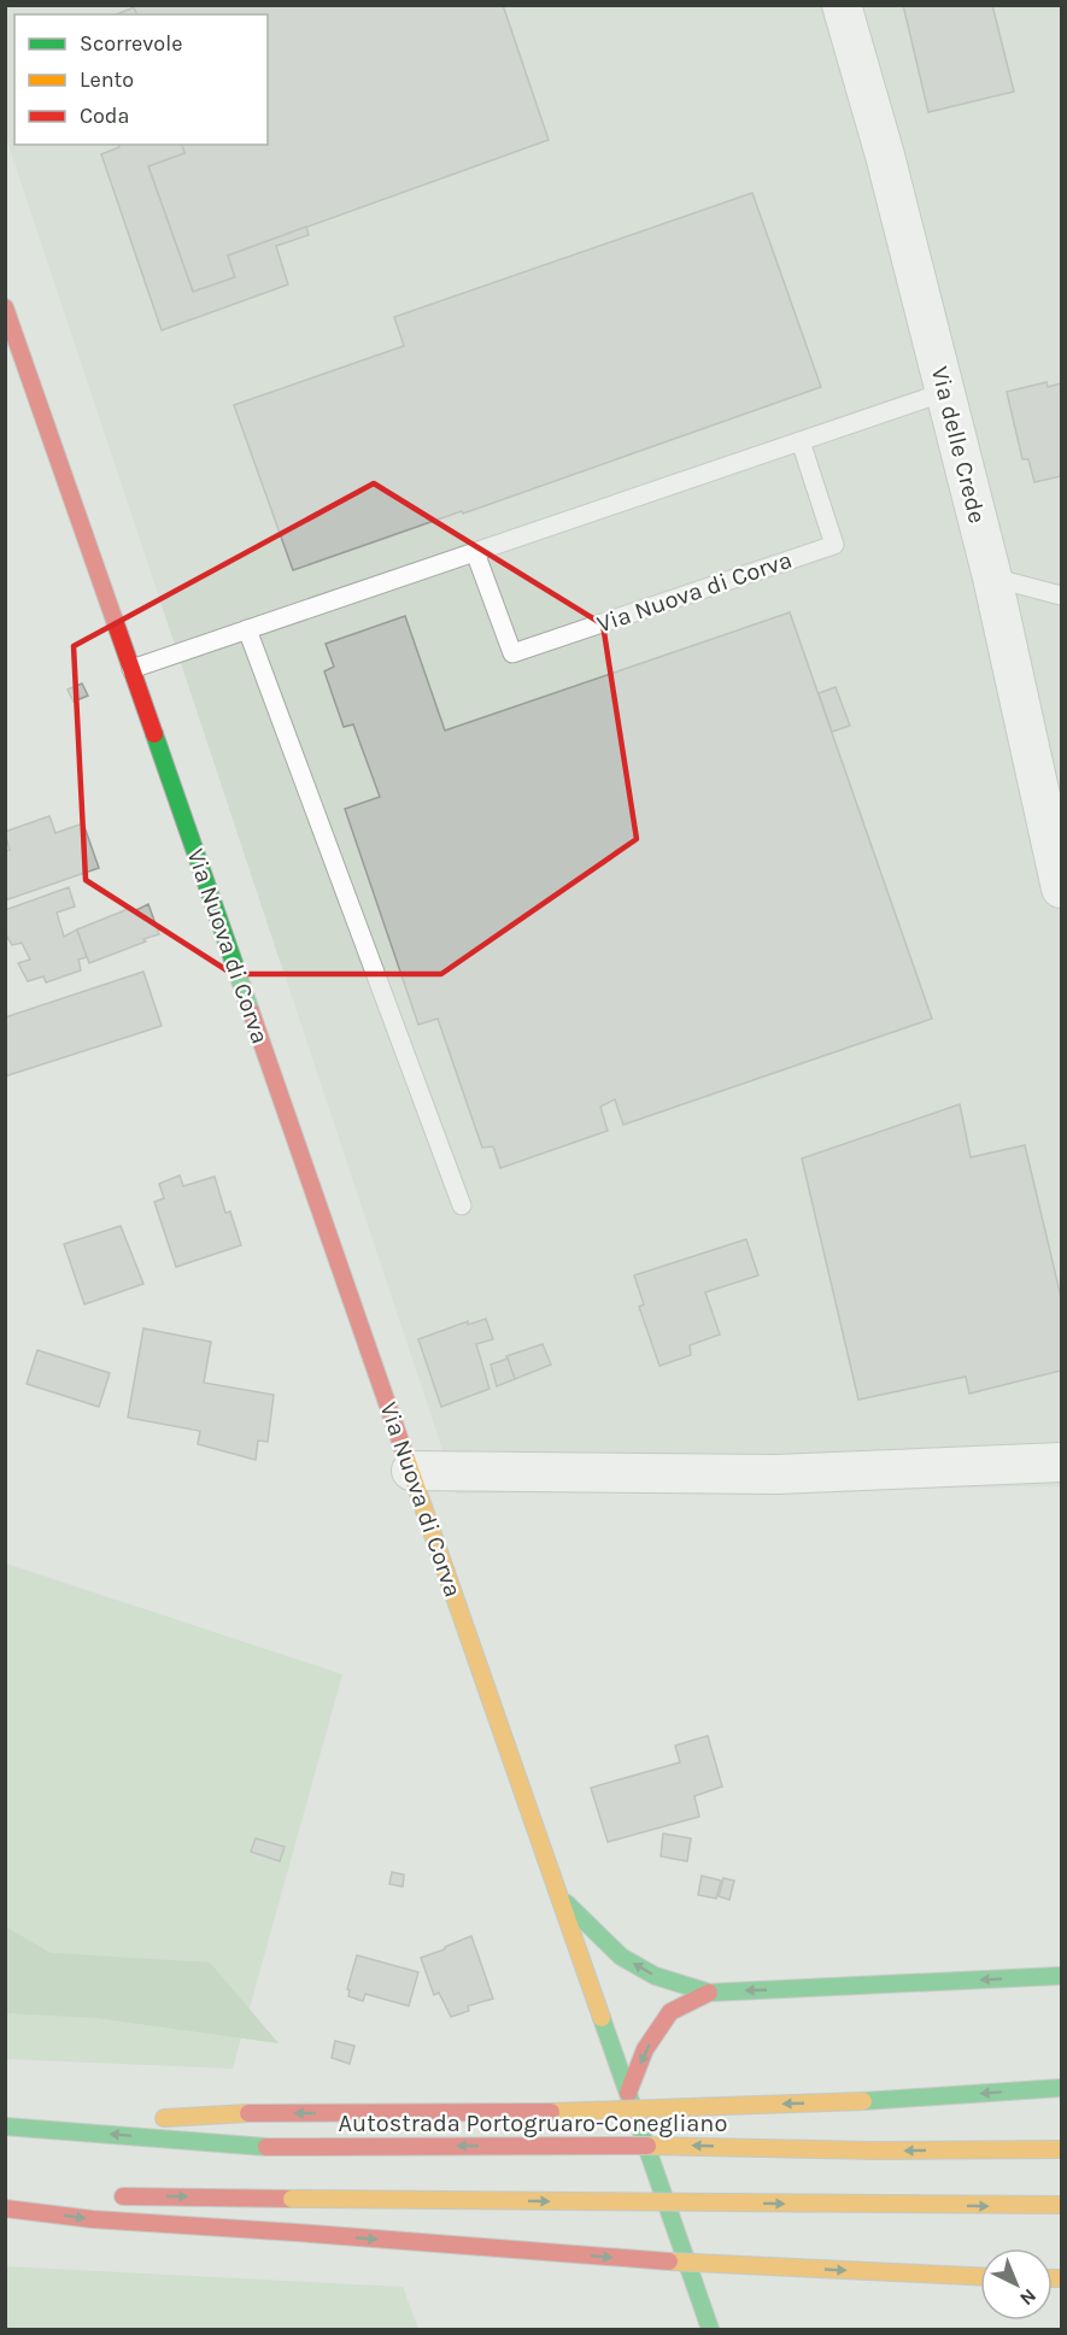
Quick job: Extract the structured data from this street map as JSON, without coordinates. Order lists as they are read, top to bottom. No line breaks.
{"streets":{"main road":["Via Nuova di Corva","Autostrada Portogruaro-Conegliano"],"street":["Via delle Crede"]},"legend":["Scorrevole","Lento","Coda"],"north":"bottom right"}
